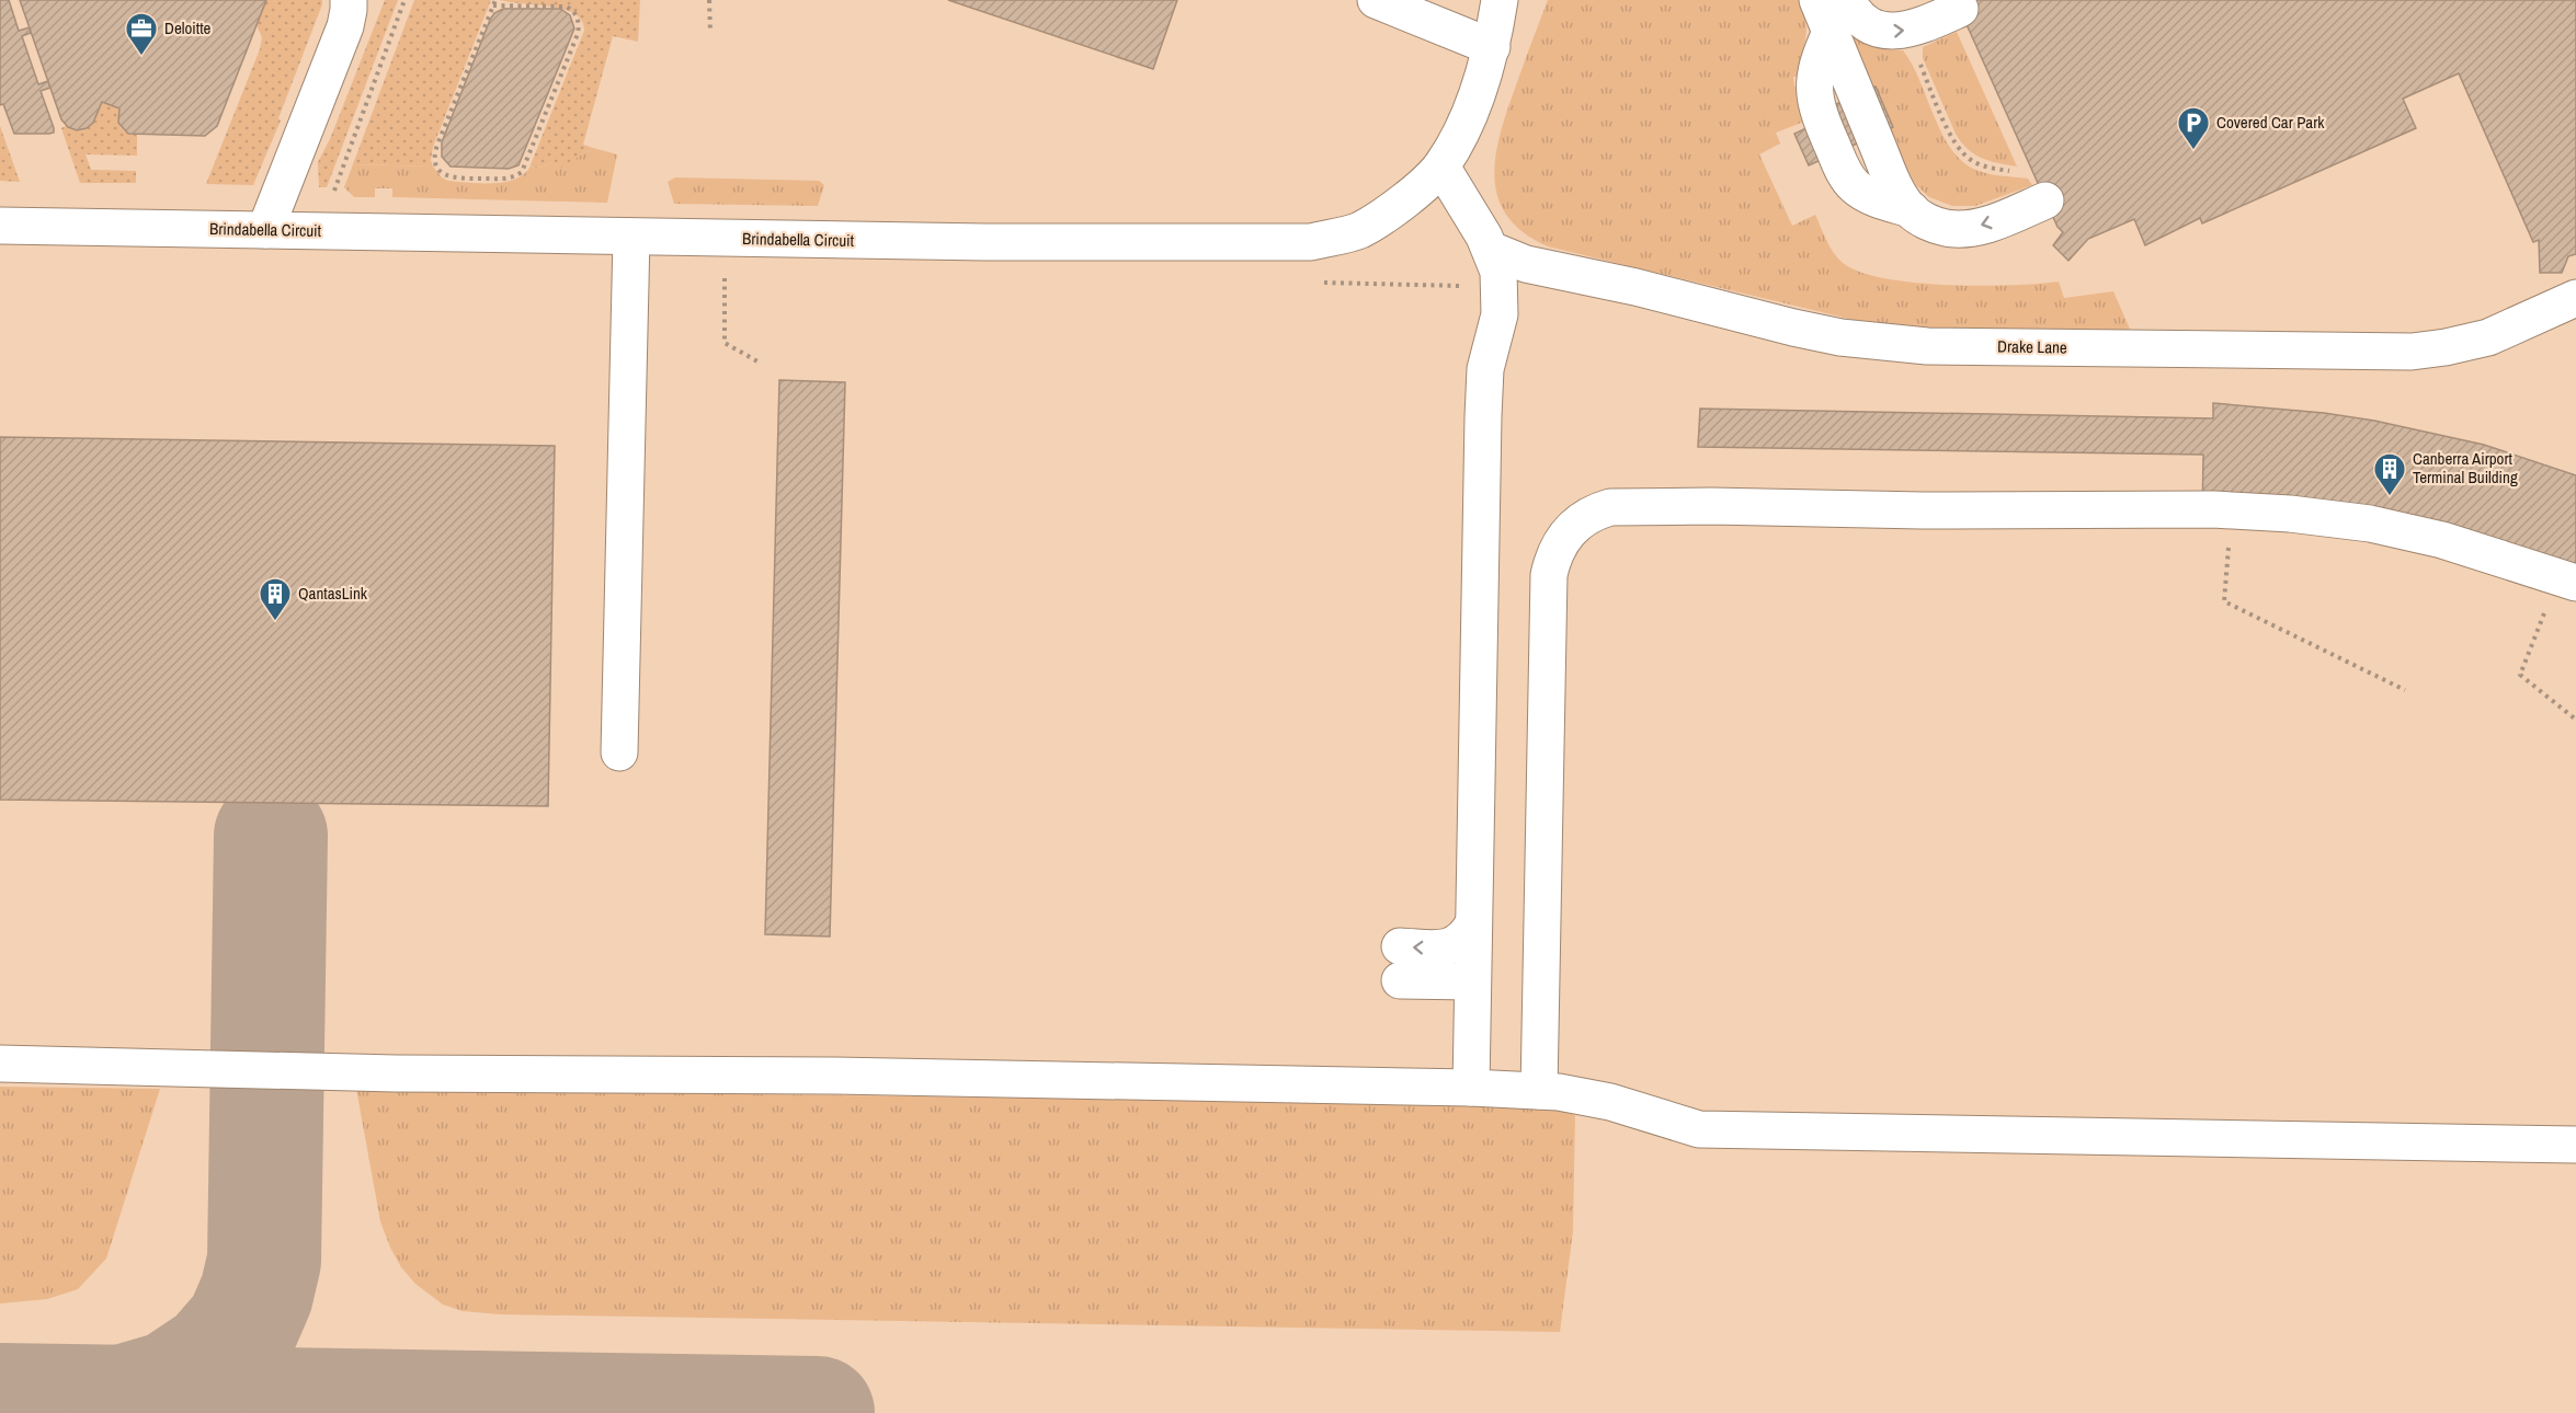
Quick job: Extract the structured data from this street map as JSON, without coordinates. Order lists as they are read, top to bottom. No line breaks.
{"streets":{"street":["Brindabella Circuit","Drake Lane"]},"places":{"office":["Deloitte"],"parking":["Covered Car Park"],"building":["Canberra Airport Terminal Building","QantasLink"]}}
